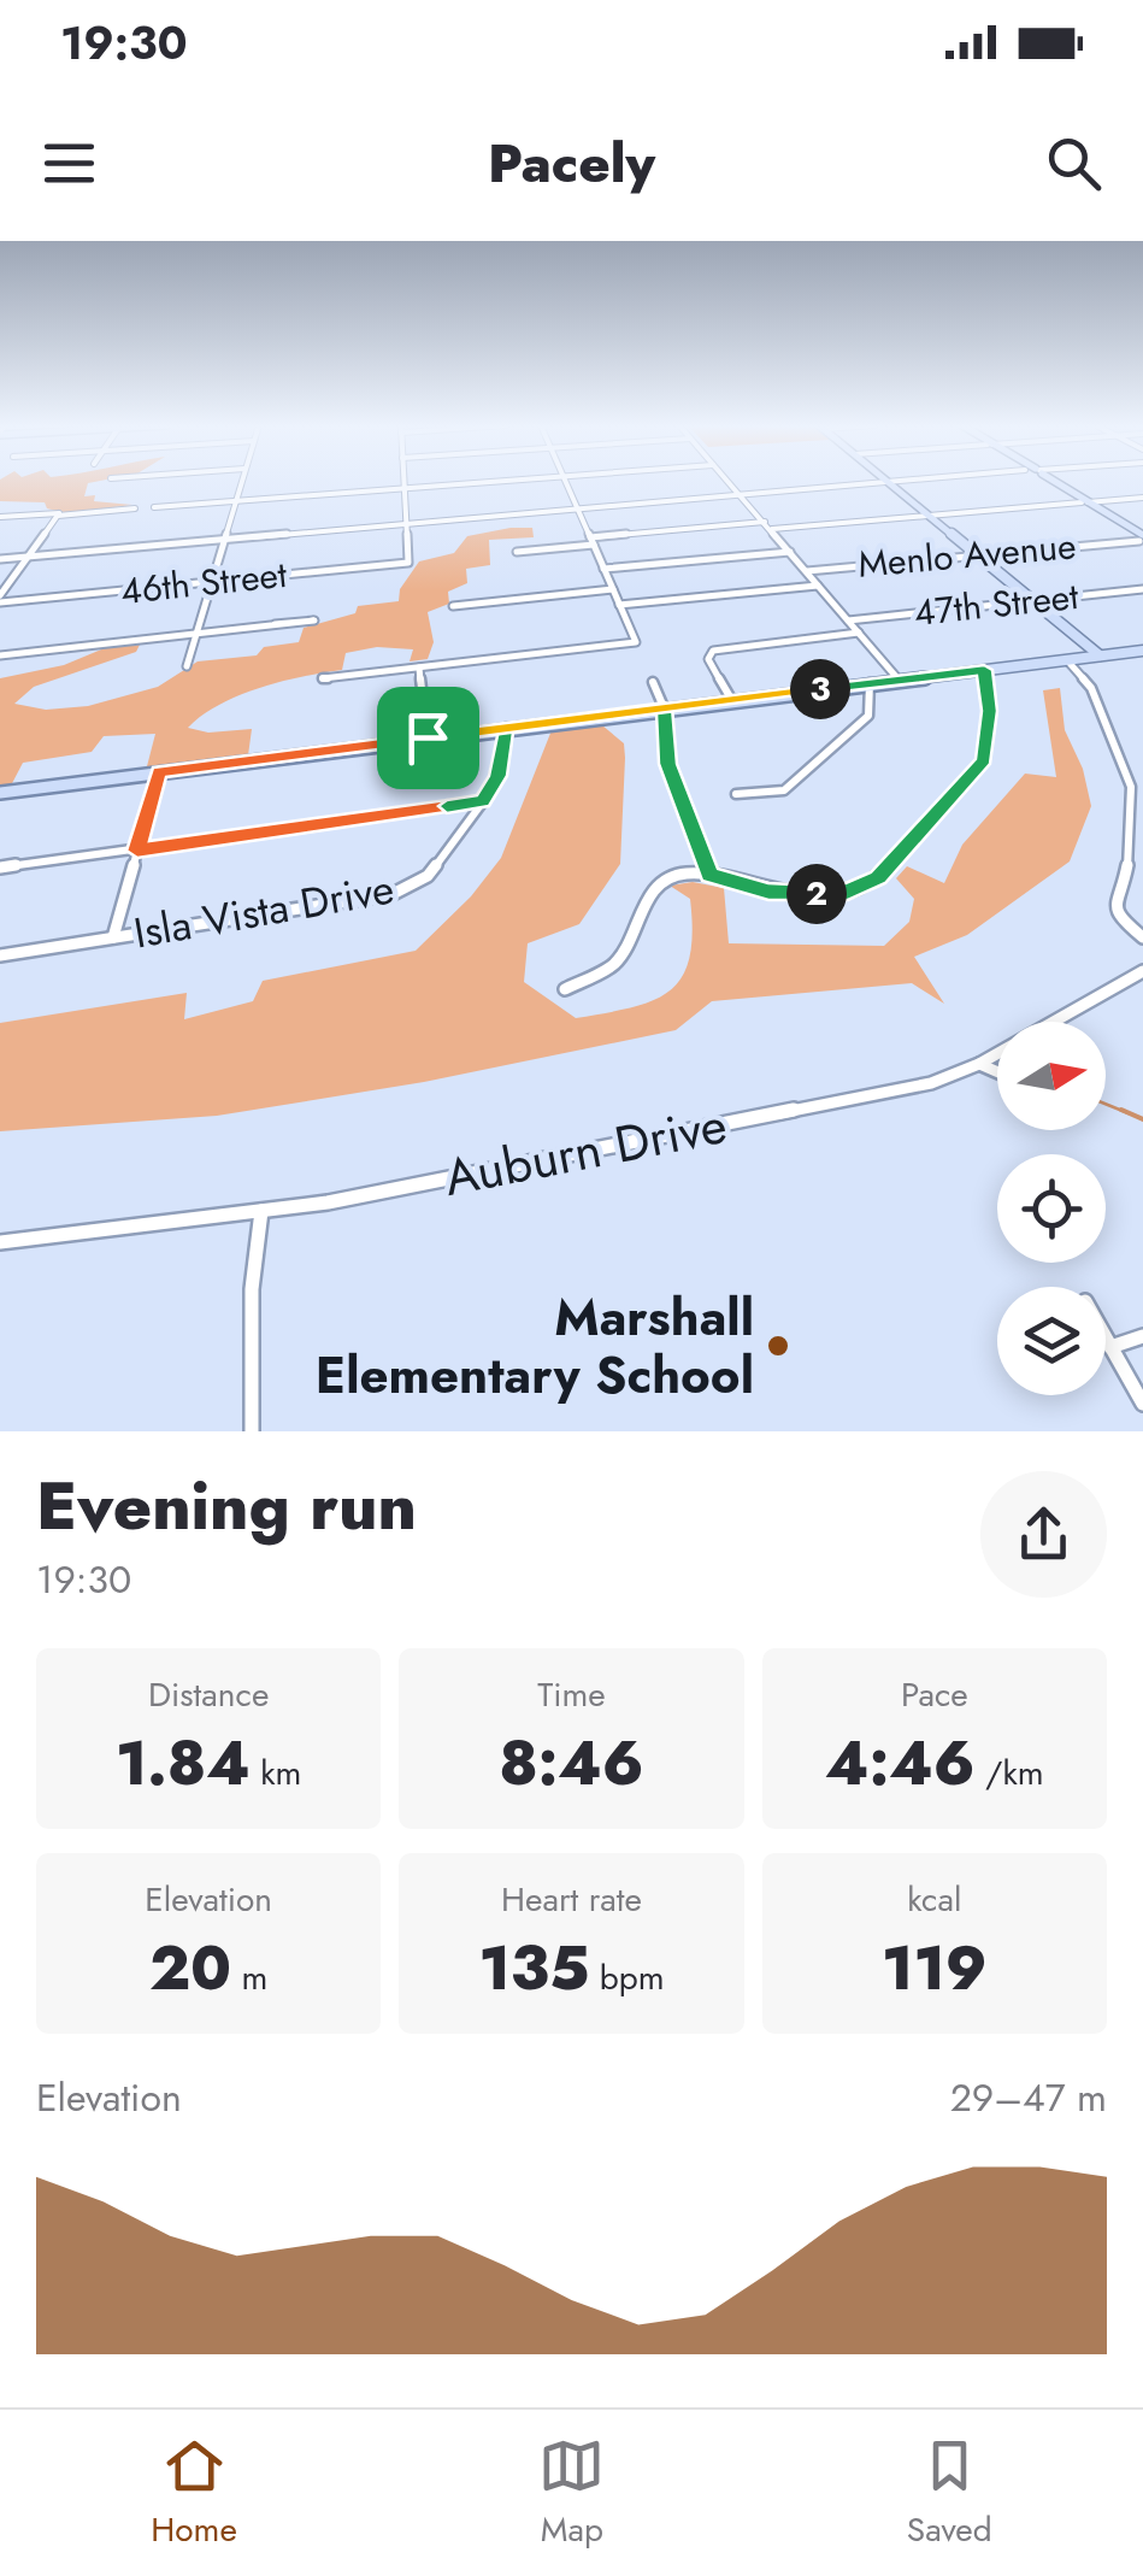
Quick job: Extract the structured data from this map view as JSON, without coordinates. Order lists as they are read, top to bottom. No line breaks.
{"streets":{"street":["Menlo Avenue","46th Street","47th Street","Isla Vista Drive","Auburn Drive"]},"places":["Marshall Elementary School"],"north":"right","page":{"status":"19:30","header":"Pacely","pins":["3","2"],"heading":["Evening run","19:30"],"stats":[["Distance","1.84 km"],["Time","8:46"],["Pace","4:46 /km"],["Elevation","20 m"],["Heart rate","135 bpm"],["kcal","119"]],"chart":["Elevation","29–47 m"],"tabs":["Home","Map","Saved"]}}
